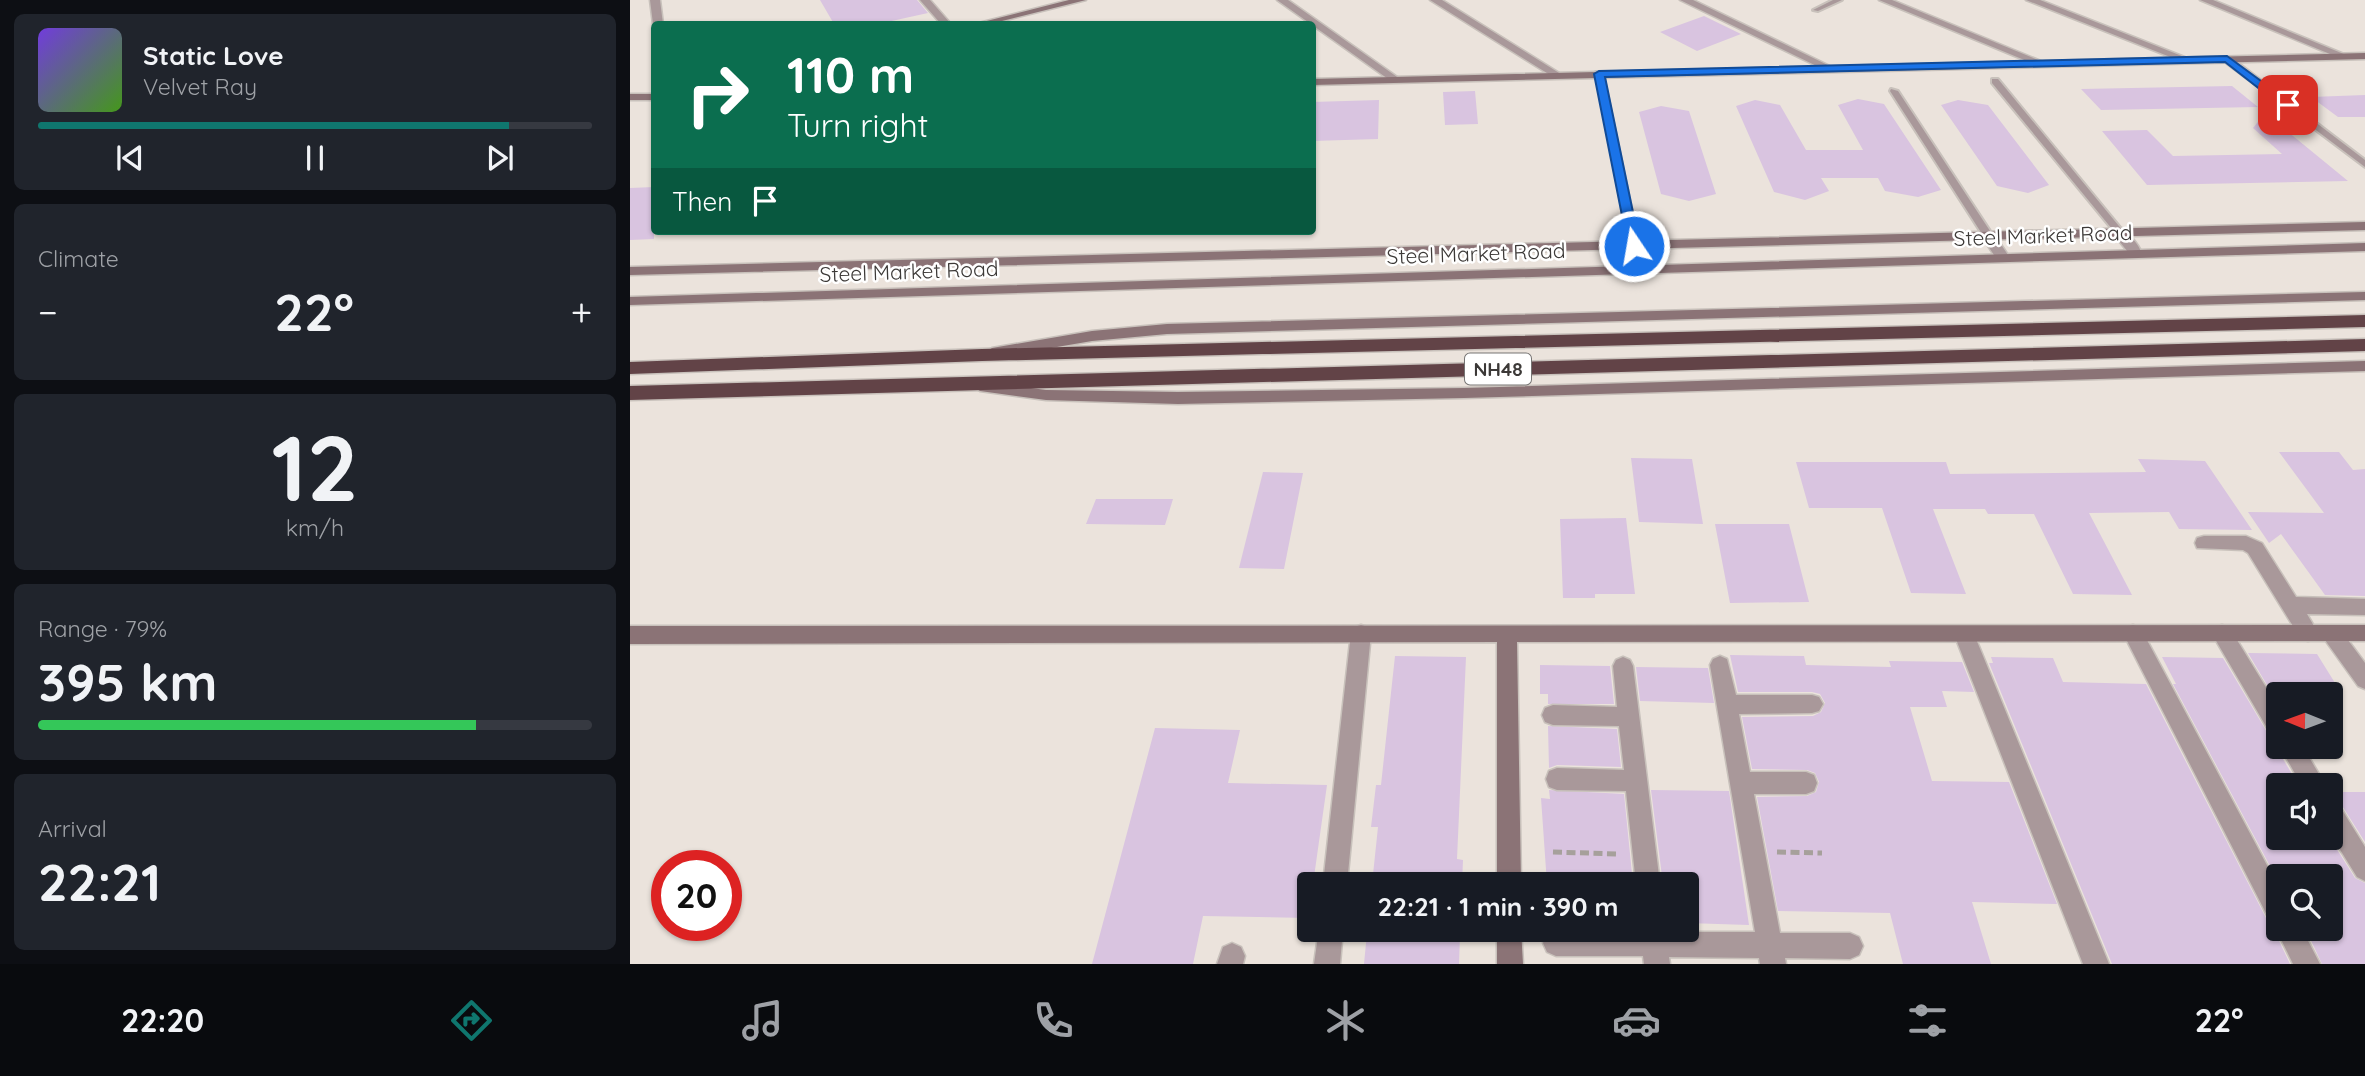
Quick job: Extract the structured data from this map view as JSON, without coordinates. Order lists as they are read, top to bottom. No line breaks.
{"streets":{"highway":["NH48"],"street":["Steel Market Road"]},"north":"left","page":{"turn":["110 m","Turn right"],"song":["Static Love","Velvet Ray"],"then":"Then","tile":["Climate",["12","km/h"],["Range · 79%","395 km"],["Arrival","22:21"]],"heat":["−","22°","+"],"limit":"20","trip":"22:21 · 1 min · 390 m","tabs":["22:20","22°"]}}
